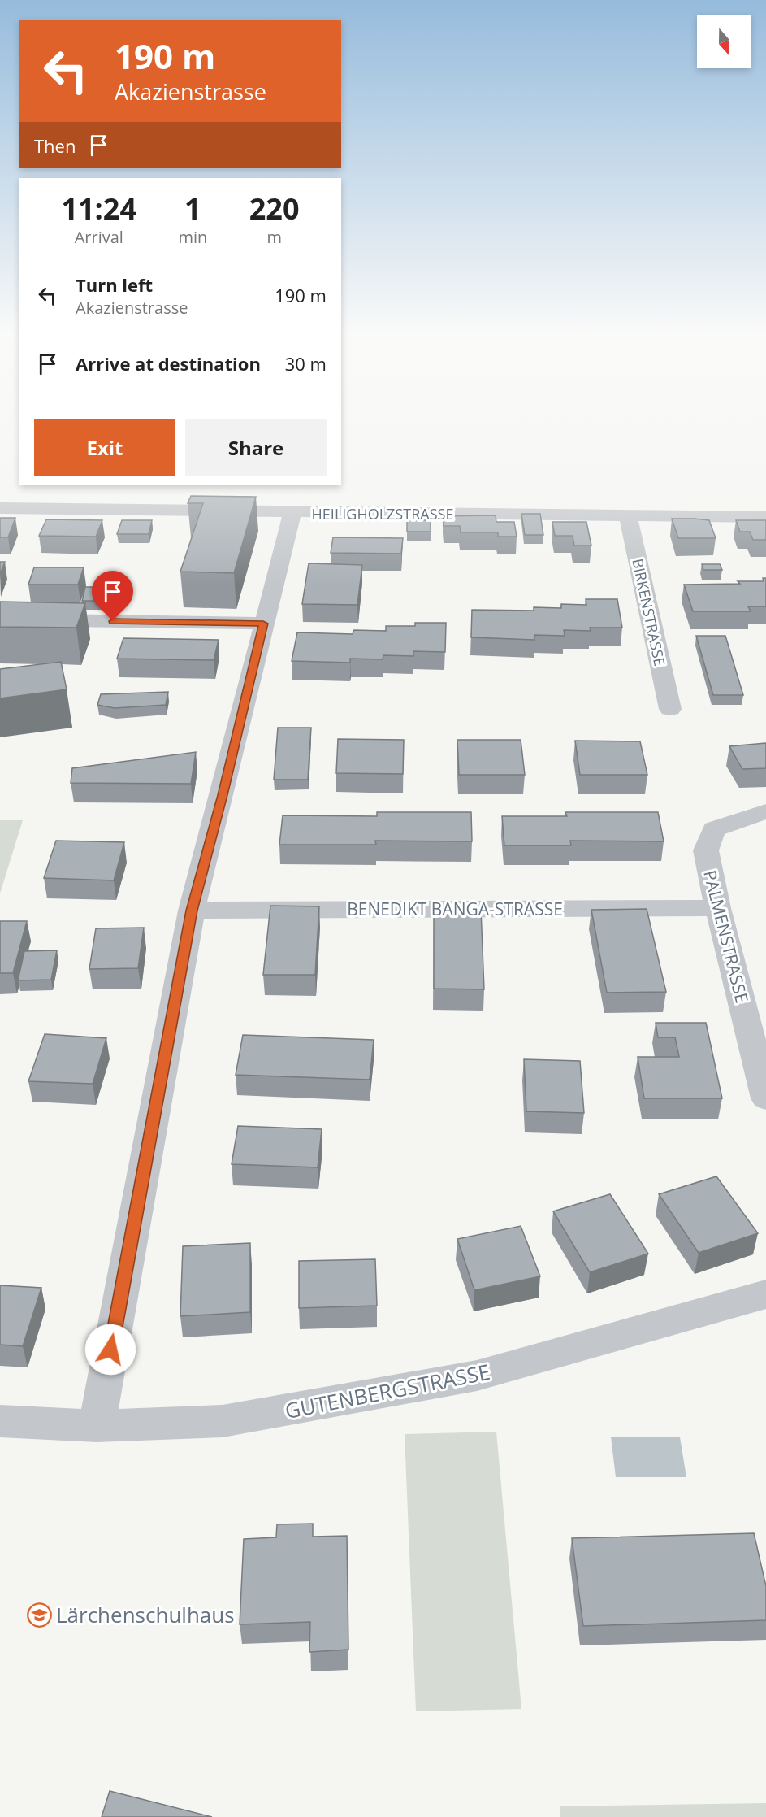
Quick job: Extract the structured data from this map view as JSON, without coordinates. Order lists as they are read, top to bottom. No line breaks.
{"streets":{"street":["HEILIGHOLZSTRASSE","BIRKENSTRASSE","BENEDIKT BANGA-STRASSE","PALMENSTRASSE","GUTENBERGSTRASSE"]},"crossings":[["HEILIGHOLZSTRASSE","BIRKENSTRASSE"],["BENEDIKT BANGA-STRASSE","PALMENSTRASSE"]],"places":{"school or university":["Lärchenschulhaus"]},"north":"bottom","page":{"turn":["190 m","Akazienstrasse"],"then":"Then","eta":["11:24","Arrival","1","min","220","m"],"list":[{"name":"Turn left","note":"Akazienstrasse","value":"190 m"},{"name":"Arrive at destination","value":"30 m"}],"buttons":["Exit","Share"]}}
